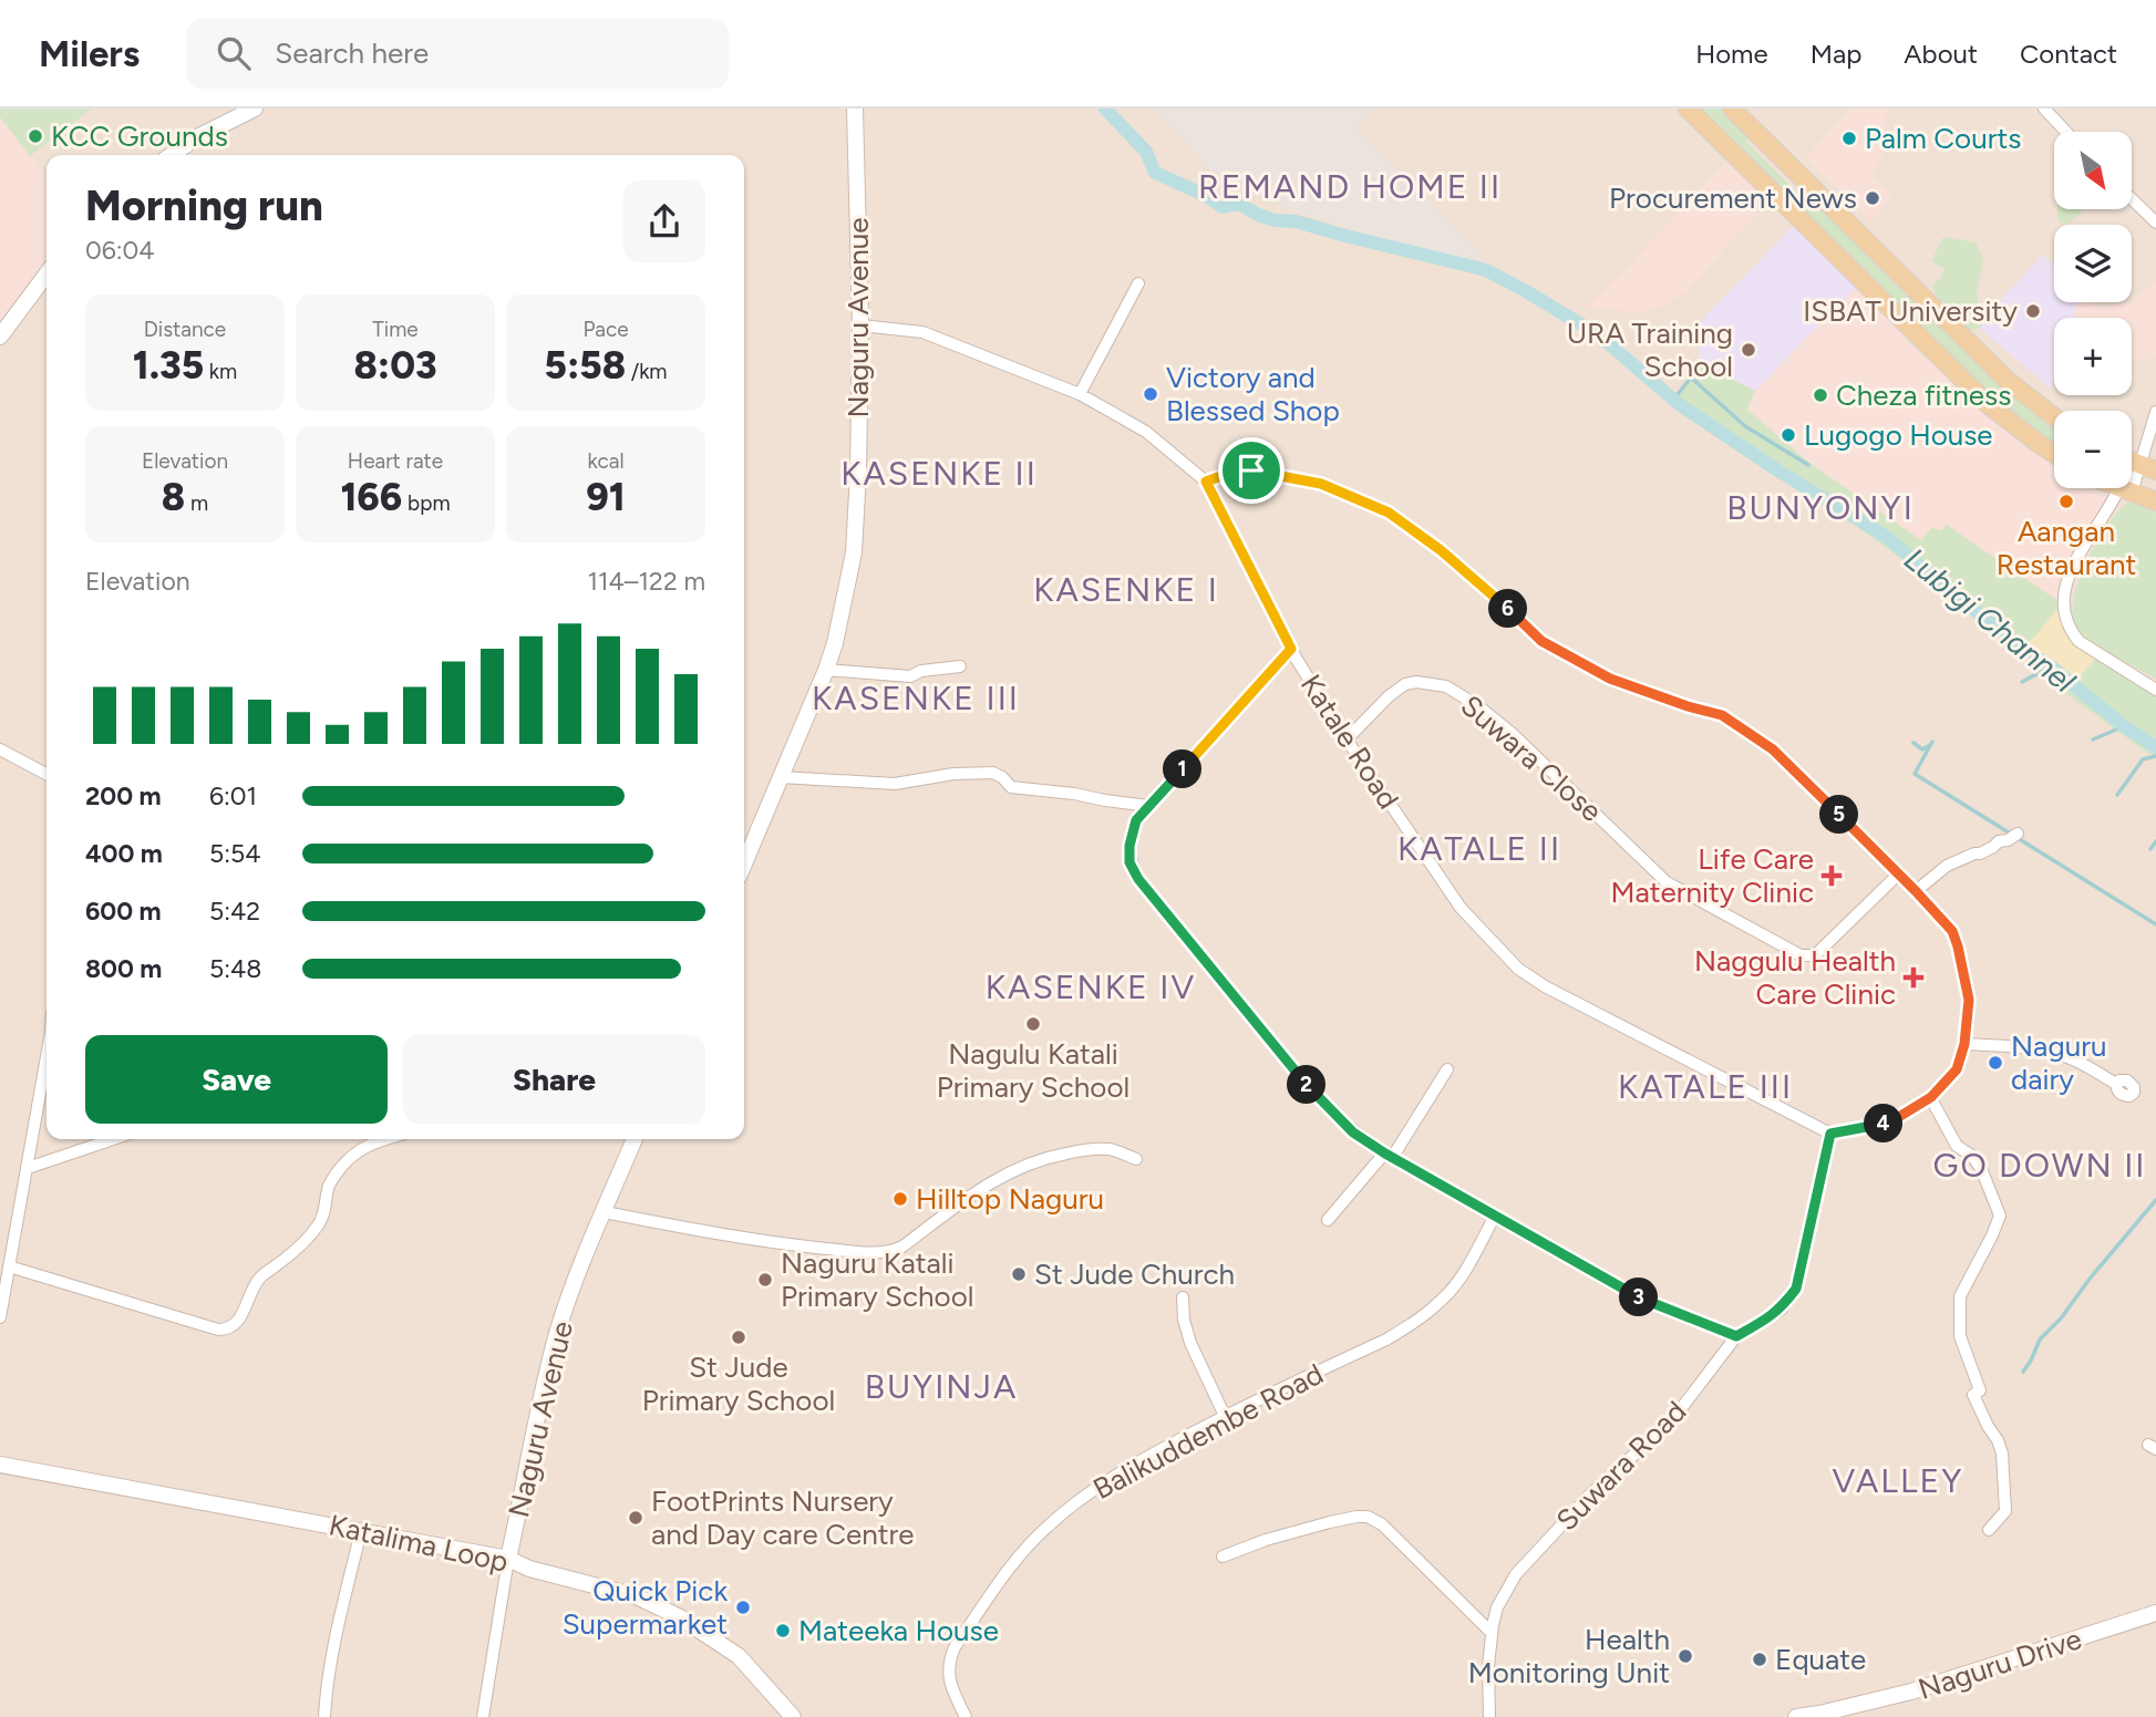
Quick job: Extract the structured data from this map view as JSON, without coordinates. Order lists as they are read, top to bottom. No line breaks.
{"streets":{"street":["Naguru Avenue","Katale Road","Suwara Close","Balikuddembe Road","Suwara Road","Katalima Loop","Naguru Drive"]},"crossings":[["Naguru Avenue","Katale Road"],["Naguru Avenue","Katalima Loop"],["Katale Road","Suwara Close"],["Katale Road","Suwara Road"]],"districts":["REMAND HOME II","KASENKE II","BUNYONYI","KASENKE I","KASENKE III","KATALE II","KASENKE IV","KATALE III","GO DOWN II","BUYINJA","VALLEY"],"water":["Lubigi Channel"],"places":{"other":["KCC Grounds","Palm Courts","Procurement News","ISBAT University","URA Training School","Victory and Blessed Shop","Cheza fitness","Lugogo House","Aangan Restaurant","Nagulu Katali Primary School","Naguru dairy","Hilltop Naguru","St Jude Church","Naguru Katali Primary School","St Jude Primary School","FootPrints Nursery and Day care Centre","Quick Pick Supermarket","Mateeka House","Health Monitoring Unit","Equate"],"health":["Life Care Maternity Clinic","Naggulu Health Care Clinic"]},"north":"bottom right","page":{"header":"Milers","search":"Search here","nav":["Home","Map","About","Contact"],"map_buttons":["+","−"],"heading":["Morning run","06:04"],"stats":[["Distance","1.35 km"],["Time","8:03"],["Pace","5:58 /km"],["Elevation","8 m"],["Heart rate","166 bpm"],["kcal","91"]],"chart":["Elevation","114–122 m"],"pins":["6","1","5","2","4","3"],"list":[{"name":"200 m","note":"6:01"},{"name":"400 m","note":"5:54"},{"name":"600 m","note":"5:42"},{"name":"800 m","note":"5:48"}],"buttons":["Save","Share"]}}
